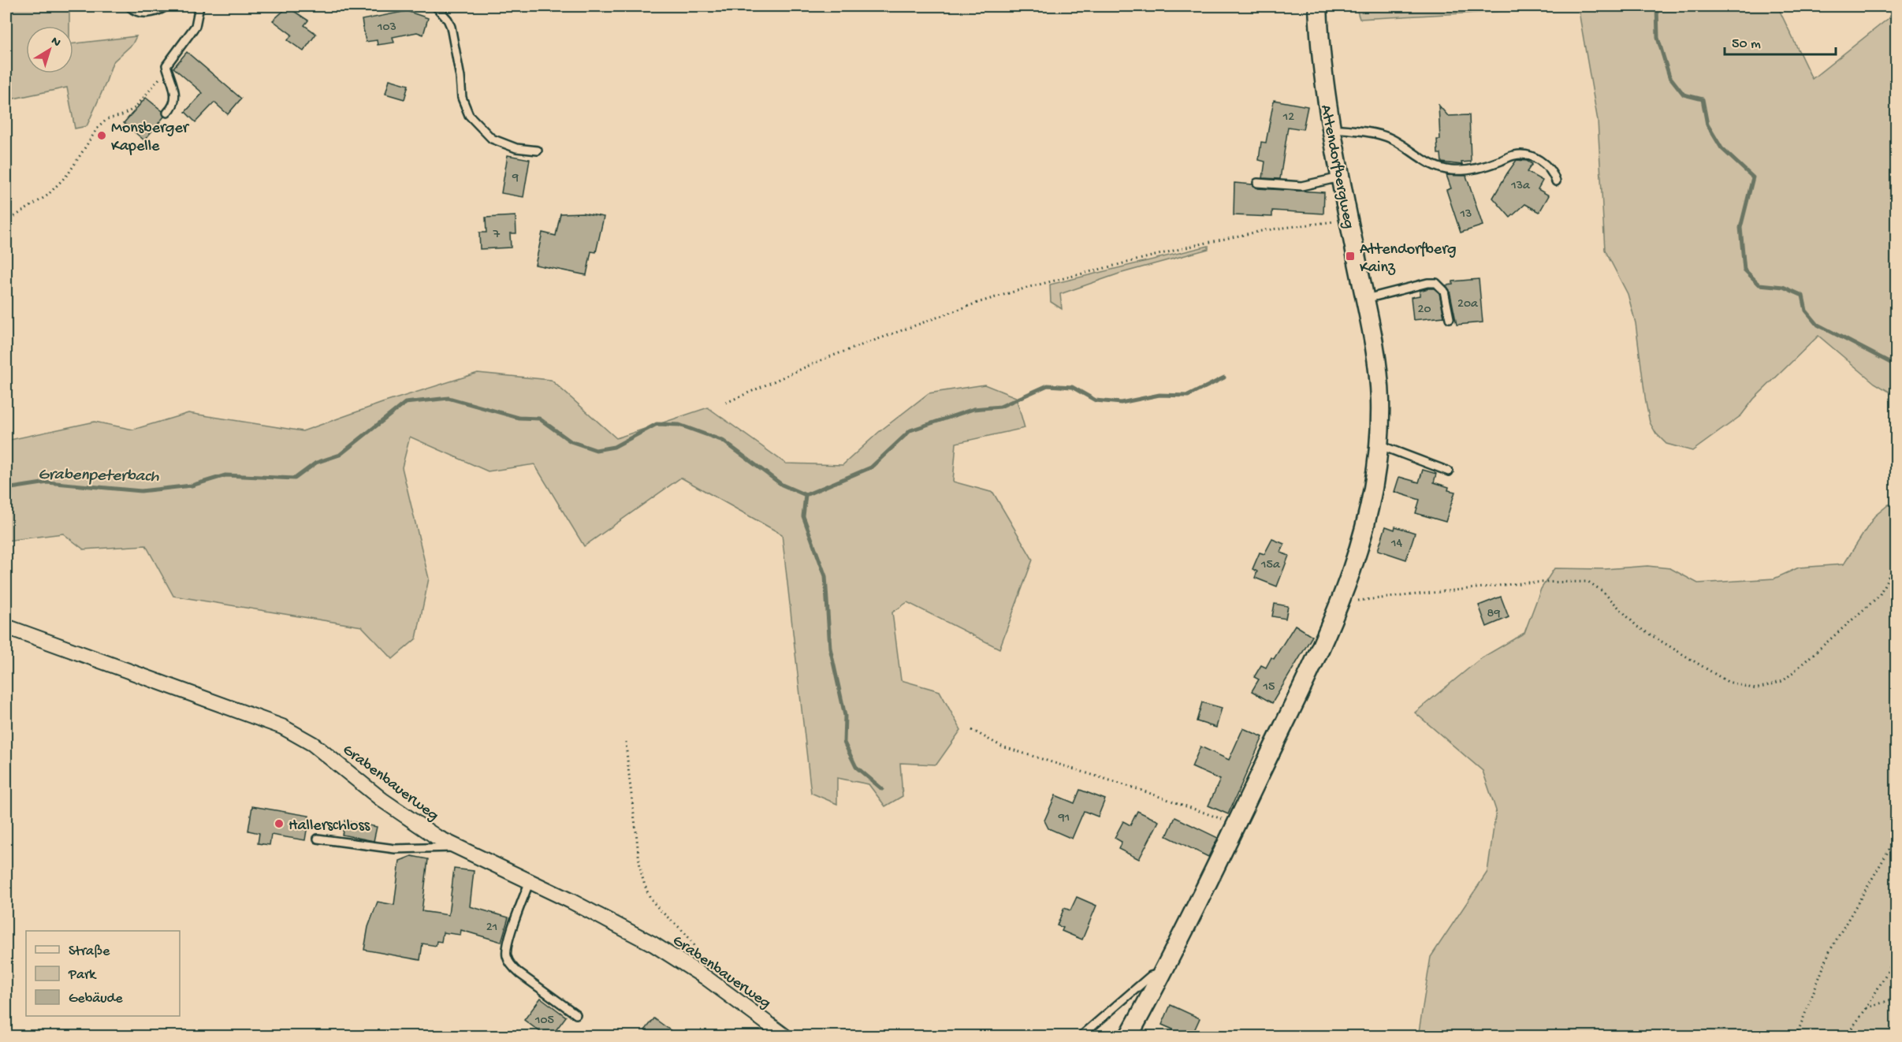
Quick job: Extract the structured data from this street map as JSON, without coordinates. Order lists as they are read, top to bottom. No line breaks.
{"streets":{"street":["Attendorfbergweg","Grabenbauerweg"]},"water":["Grabenpeterbach"],"places":{"other":["Monsberger Kapelle","Hallerschloss"],"transit":["Attendorfberg Kainz"]},"house_numbers":["103","12","9","13a","13","7","20a","20","14","15a","89","15","91","21","105"],"legend":["Straße","Park","Gebäude"],"scale_bar":"50 m","north":"top right"}
